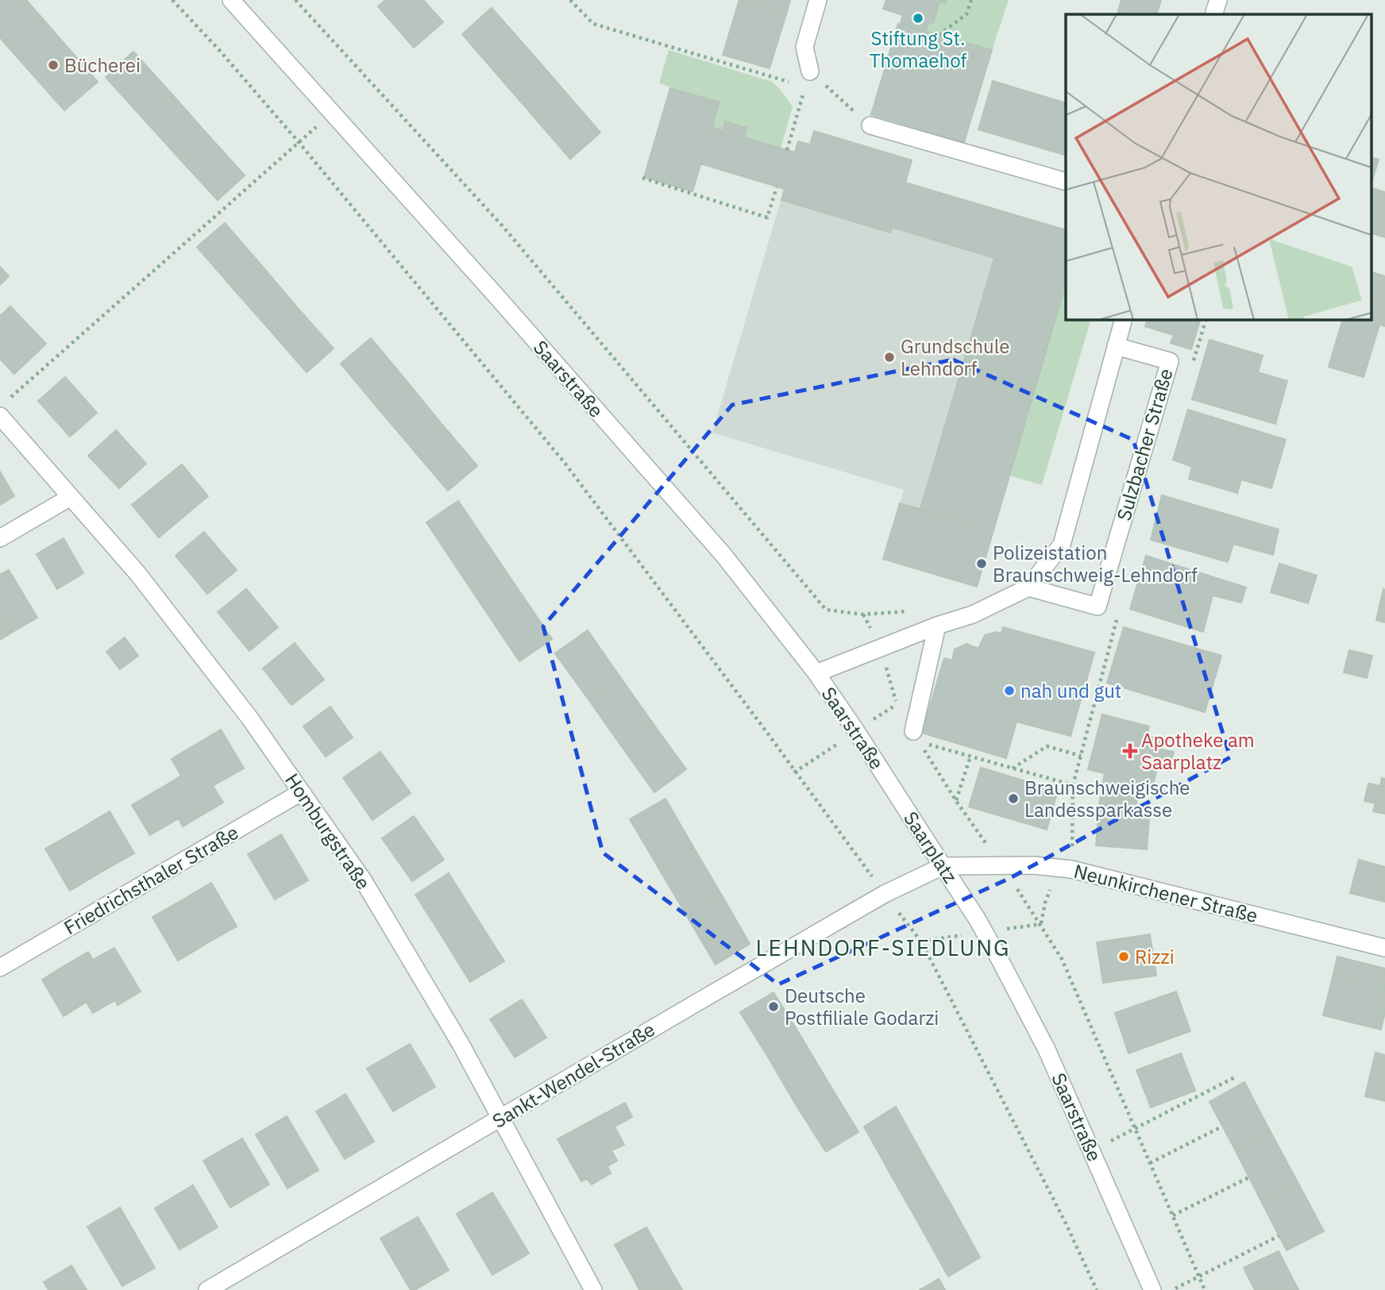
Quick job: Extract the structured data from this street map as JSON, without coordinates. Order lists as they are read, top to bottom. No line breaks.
{"streets":{"street":["Saarstraße","Sulzbacher Straße","Homburgstraße","Saarplatz","Friedrichsthaler Straße","Neunkirchener Straße","Sankt-Wendel-Straße"]},"crossings":[["Saarstraße","Saarplatz"],["Homburgstraße","Friedrichsthaler Straße"],["Homburgstraße","Sankt-Wendel-Straße"],["Saarplatz","Neunkirchener Straße"],["Saarplatz","Sankt-Wendel-Straße"],["Neunkirchener Straße","Sankt-Wendel-Straße"]],"districts":["LEHNDORF-SIEDLUNG"],"places":{"other":["Stiftung St. Thomaehof","Bücherei","Grundschule Lehndorf","Polizeistation Braunschweig-Lehndorf","nah und gut","Braunschweigische Landessparkasse","Rizzi","Deutsche Postfiliale Godarzi"],"health":["Apotheke am Saarplatz"]}}
